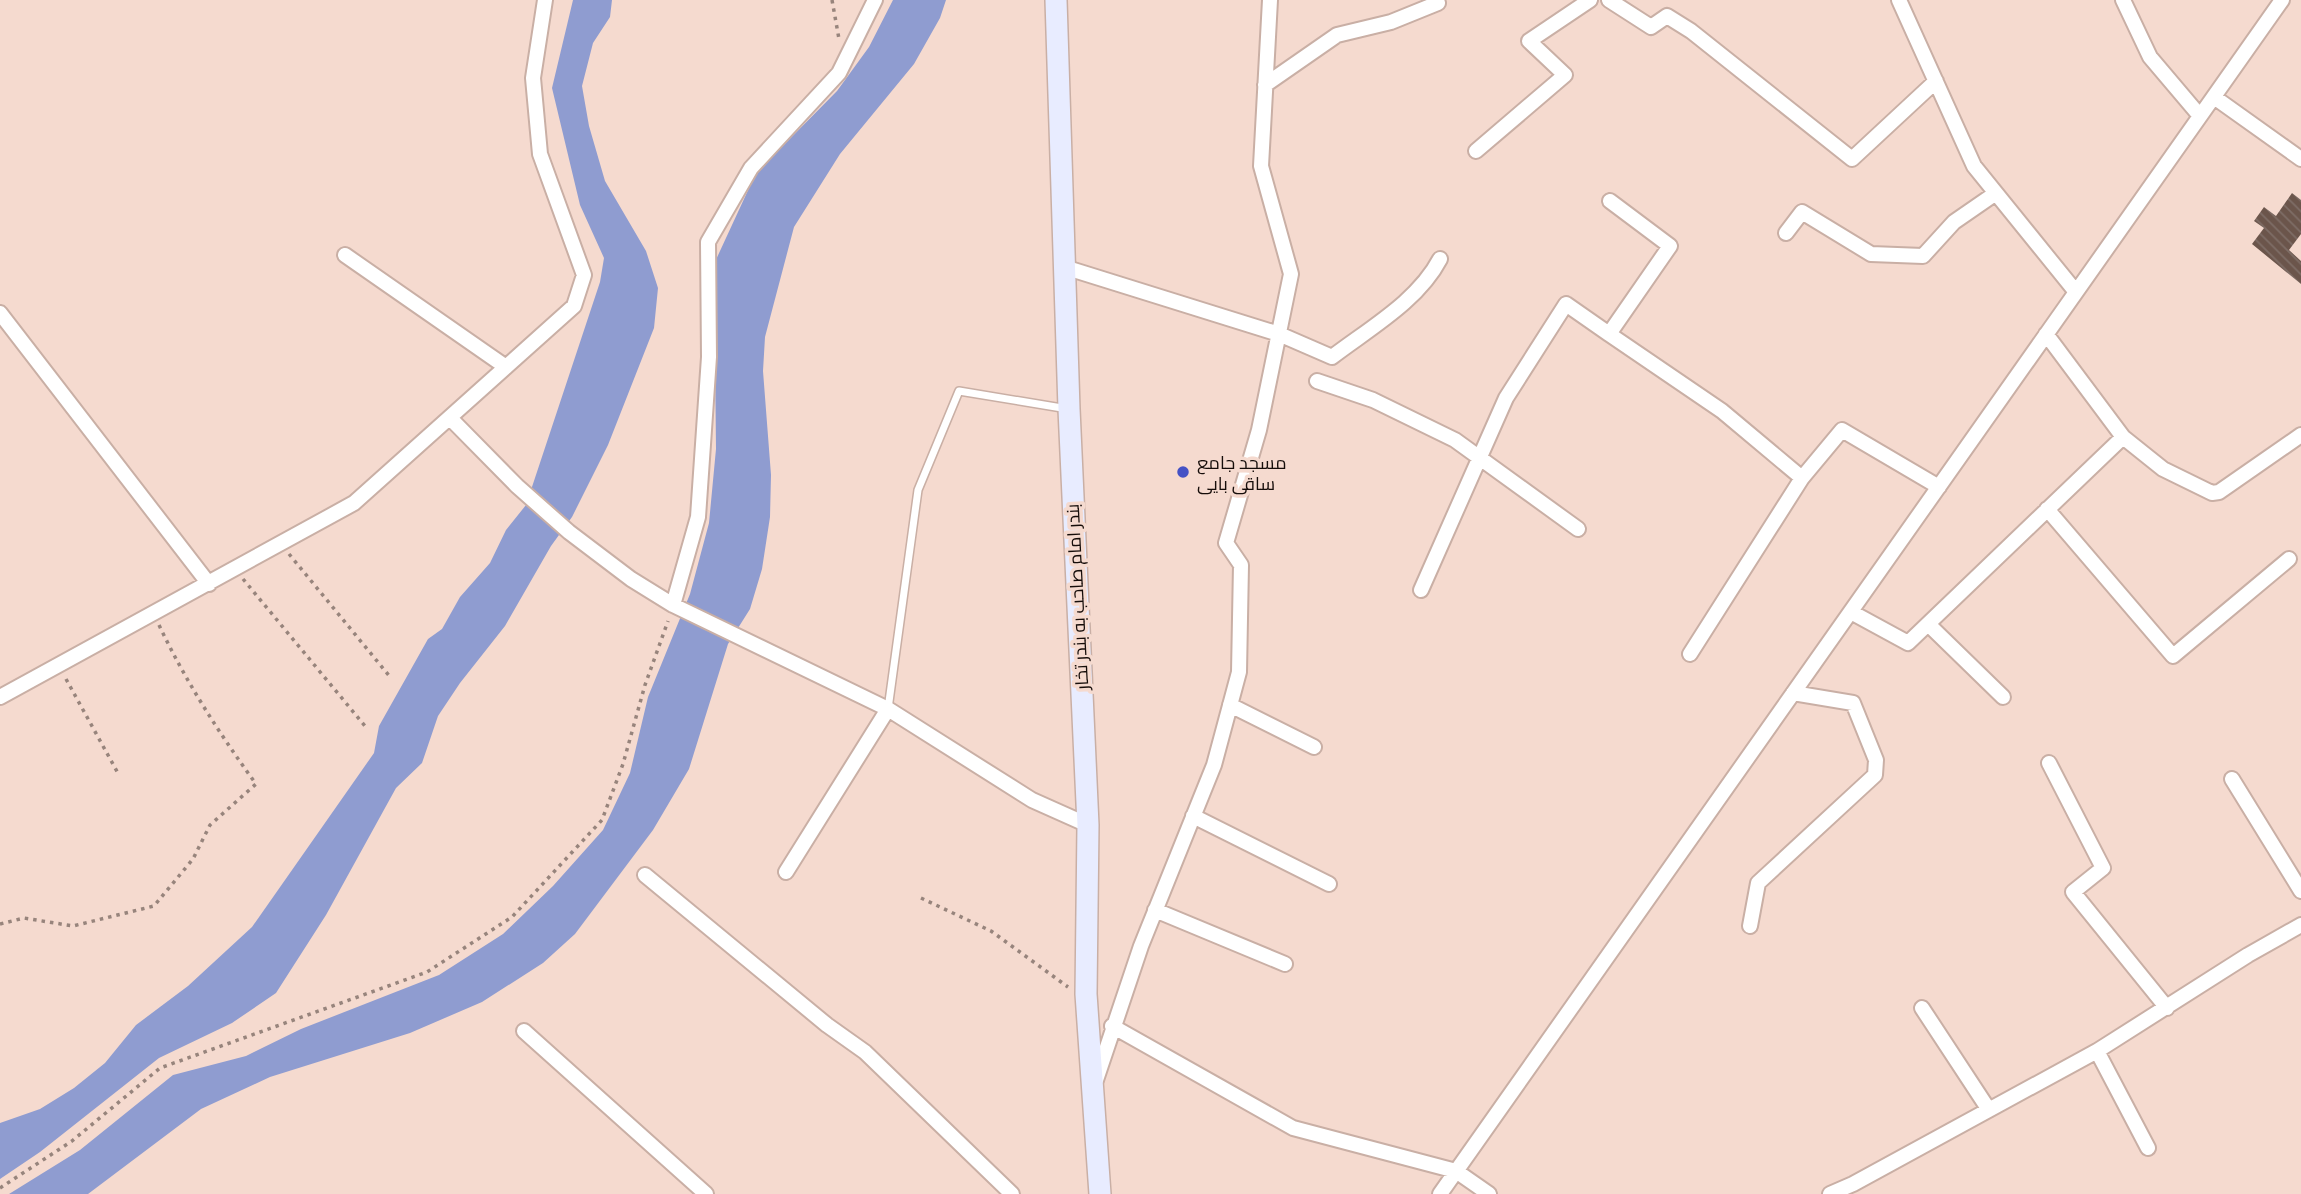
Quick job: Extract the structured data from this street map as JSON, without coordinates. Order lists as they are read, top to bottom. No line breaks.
{"streets":{"main road":["بندر امام صاحب به بندر تخار"]},"places":["مسجد جامع ساقی بایی"]}
